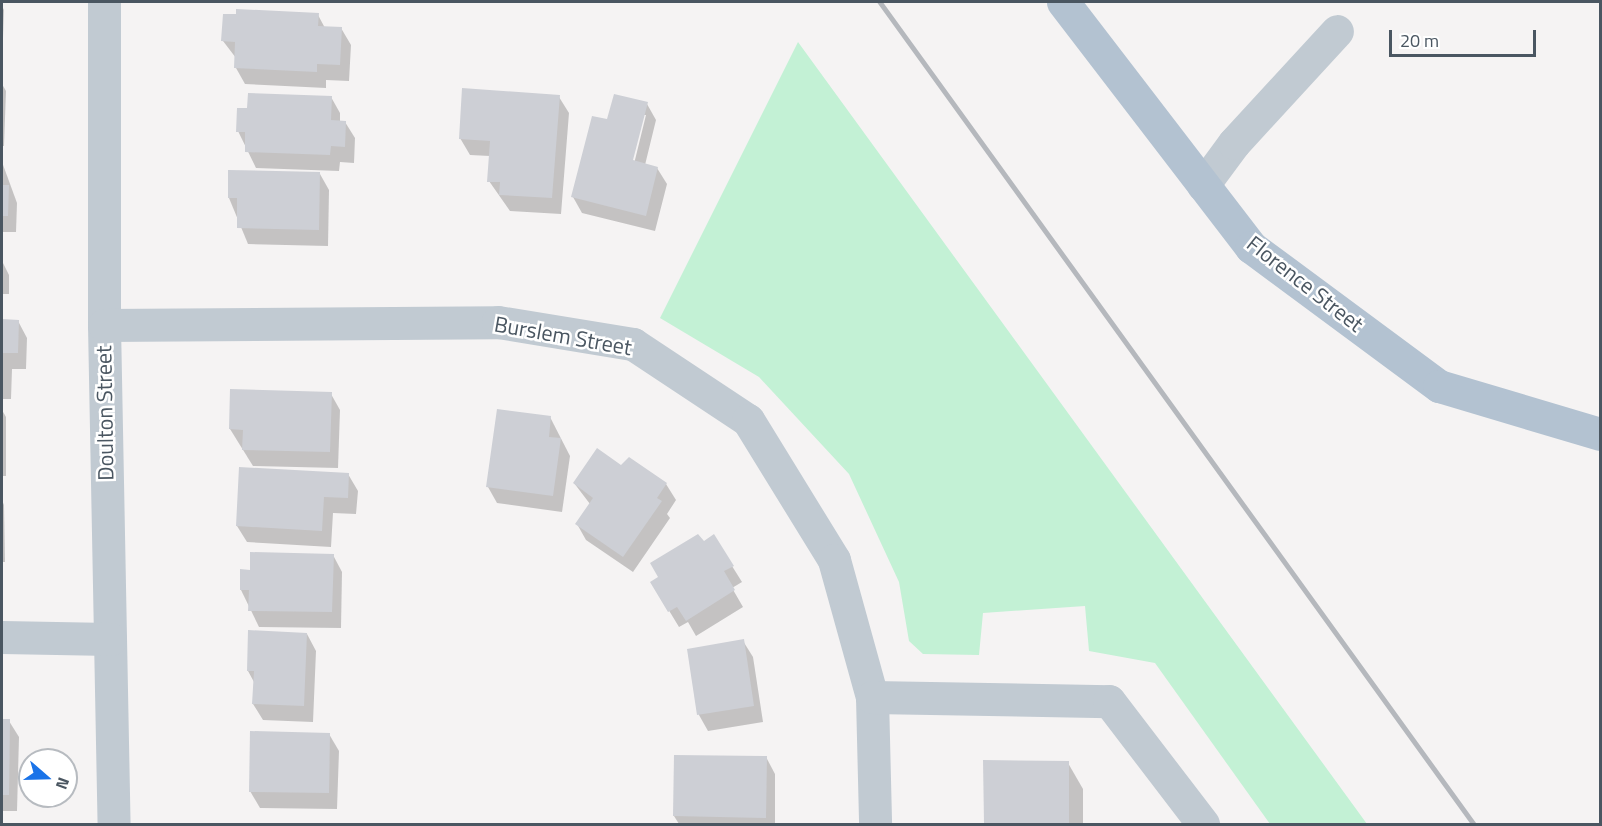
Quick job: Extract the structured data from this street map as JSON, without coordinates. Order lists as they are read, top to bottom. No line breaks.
{"streets":{"main road":["Florence Street"],"street":["Burslem Street","Doulton Street"]},"crossings":[["Burslem Street","Doulton Street"]],"scale_bar":"20 m","north":"right"}
